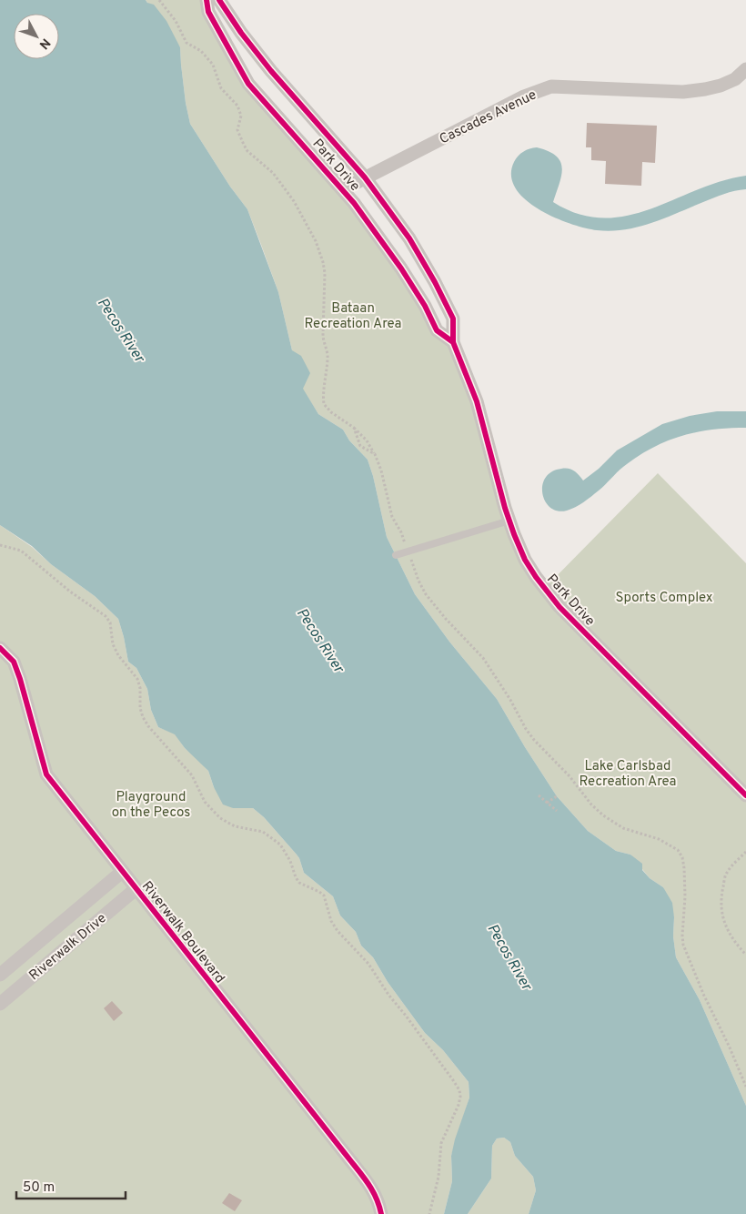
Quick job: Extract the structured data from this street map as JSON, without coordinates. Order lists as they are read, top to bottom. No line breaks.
{"streets":{"street":["Cascades Avenue","Park Drive","Riverwalk Boulevard","Riverwalk Drive"]},"crossings":[["Cascades Avenue","Park Drive"],["Riverwalk Boulevard","Riverwalk Drive"]],"water":["Pecos River"],"parks":["Bataan Recreation Area","Sports Complex","Lake Carlsbad Recreation Area","Playground on the Pecos"],"scale_bar":"50 m","north":"bottom right"}
